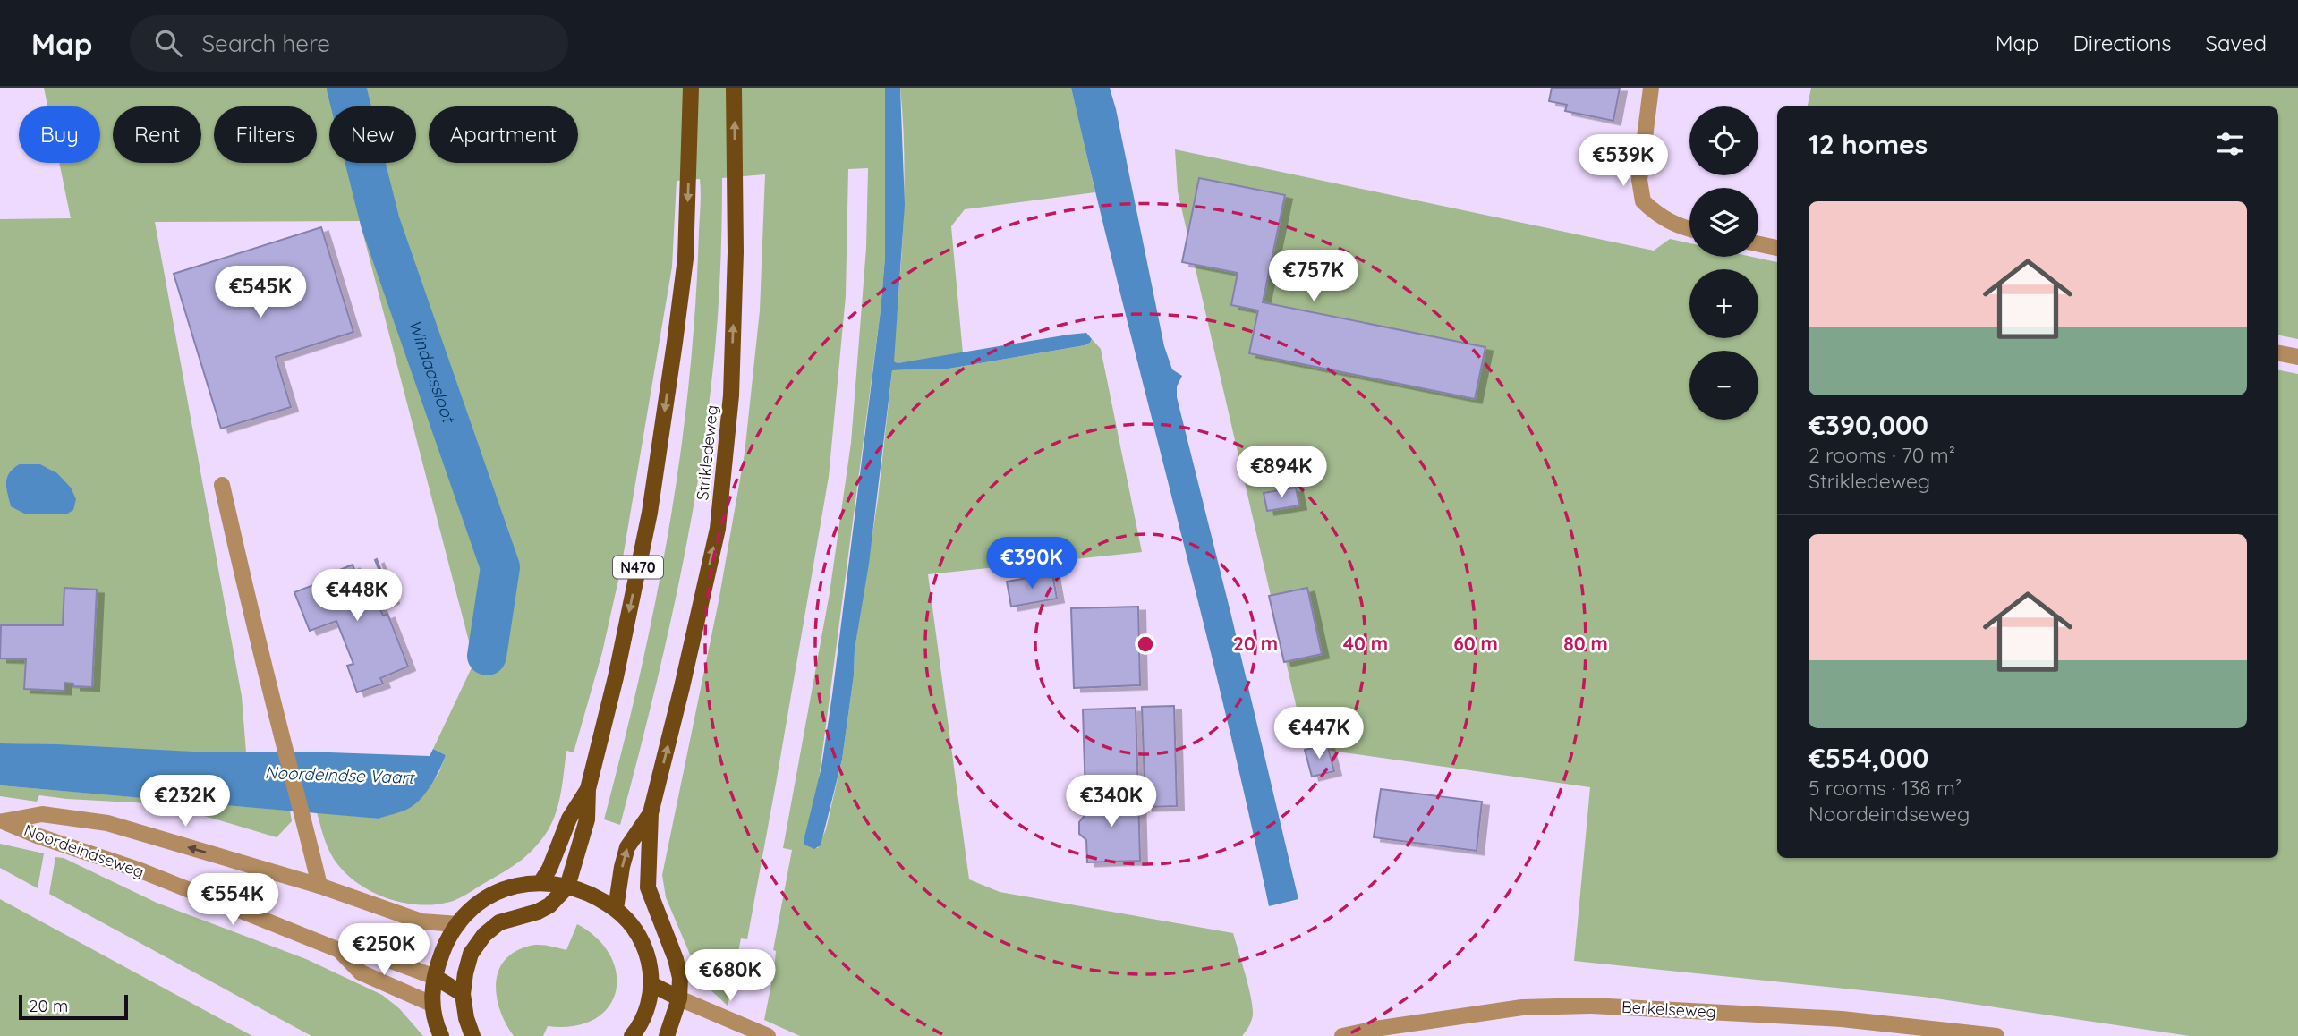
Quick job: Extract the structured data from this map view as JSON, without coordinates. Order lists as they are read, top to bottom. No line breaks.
{"streets":{"main road":["Strikledeweg","N470"],"street":["Noordeindseweg","Berkelseweg"]},"water":["Windaassloot","Noordeindse Vaart"],"scale_bar":"20 m","page":{"header":"Map","search":"Search here","nav":["Map","Directions","Saved"],"map_buttons":["+","−"],"chip":["Buy","Rent","Filters","New","Apartment"],"heading":"12 homes","price":["€539K","€757K","€545K","€894K","€390K","€448K","€447K","€232K","€340K","€554K","€250K","€680K"],"list":[{"name":"€390,000","note":"2 rooms · 70 m² · Strikledeweg"},{"name":"€554,000","note":"5 rooms · 138 m² · Noordeindseweg"}],"scale":"20 m"},"rings":["20 m","40 m","60 m","80 m"]}
